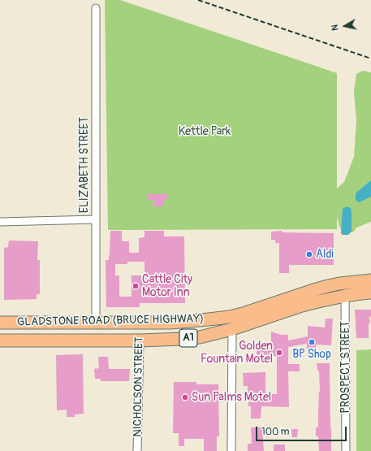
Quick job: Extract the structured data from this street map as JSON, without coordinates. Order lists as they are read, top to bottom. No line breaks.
{"streets":{"highway":["GLADSTONE ROAD (BRUCE HIGHWAY)","A1","PROSPECT STREET","NICHOLSON STREET"],"street":["ELIZABETH STREET"]},"crossings":[["ELIZABETH STREET","GLADSTONE ROAD (BRUCE HIGHWAY)"],["GLADSTONE ROAD (BRUCE HIGHWAY)","PROSPECT STREET"],["GLADSTONE ROAD (BRUCE HIGHWAY)","NICHOLSON STREET"]],"parks":["Kettle Park"],"places":["Aldi","Cattle City Motor Inn","BP Shop","Golden Fountain Motel","Sun Palms Motel"],"scale_bar":"100 m","north":"left"}
